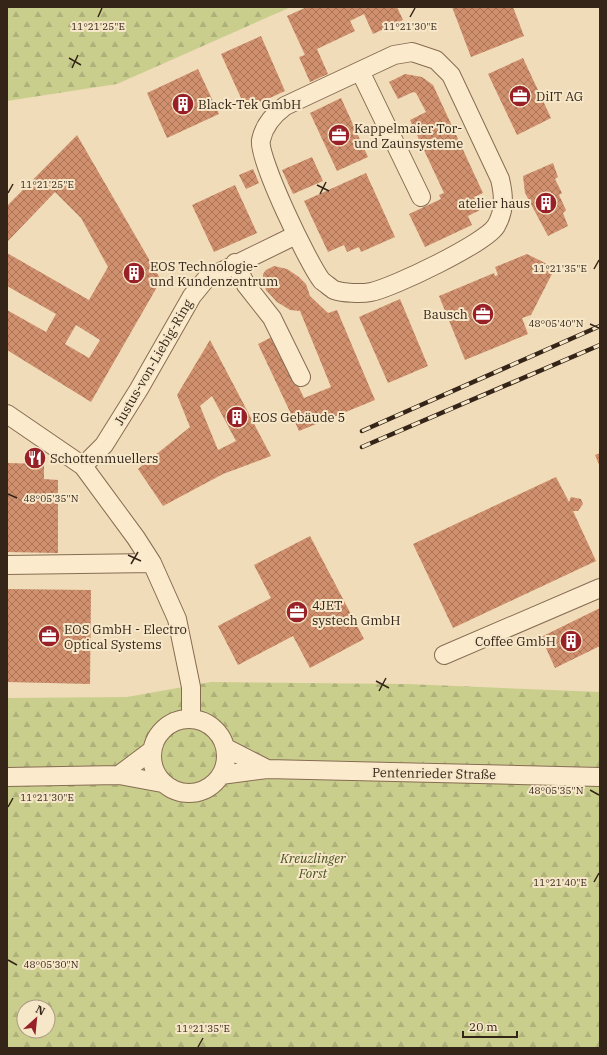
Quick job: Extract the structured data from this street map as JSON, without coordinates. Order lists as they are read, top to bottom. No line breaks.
{"streets":{"street":["Justus-von-Liebig-Ring","Pentenrieder Straße"]},"parks":["Kreuzlinger Forst"],"places":{"office":["DiIT AG","Kappelmaier Tor- und Zaunsysteme","Bausch","4JET systech GmbH","EOS GmbH - Electro Optical Systems"],"building":["Black-Tek GmbH","atelier haus","EOS Technologie- und Kundenzentrum","EOS Gebäude 5","Coffee GmbH"],"restaurant":["Schottenmuellers"]},"scale_bar":"20 m","north":"top right","coordinates":["11°21'25\"E","11°21'30\"E","11°21'35\"E","48°05'40\"N","48°05'35\"N","11°21'40\"E","48°05'30\"N"]}
